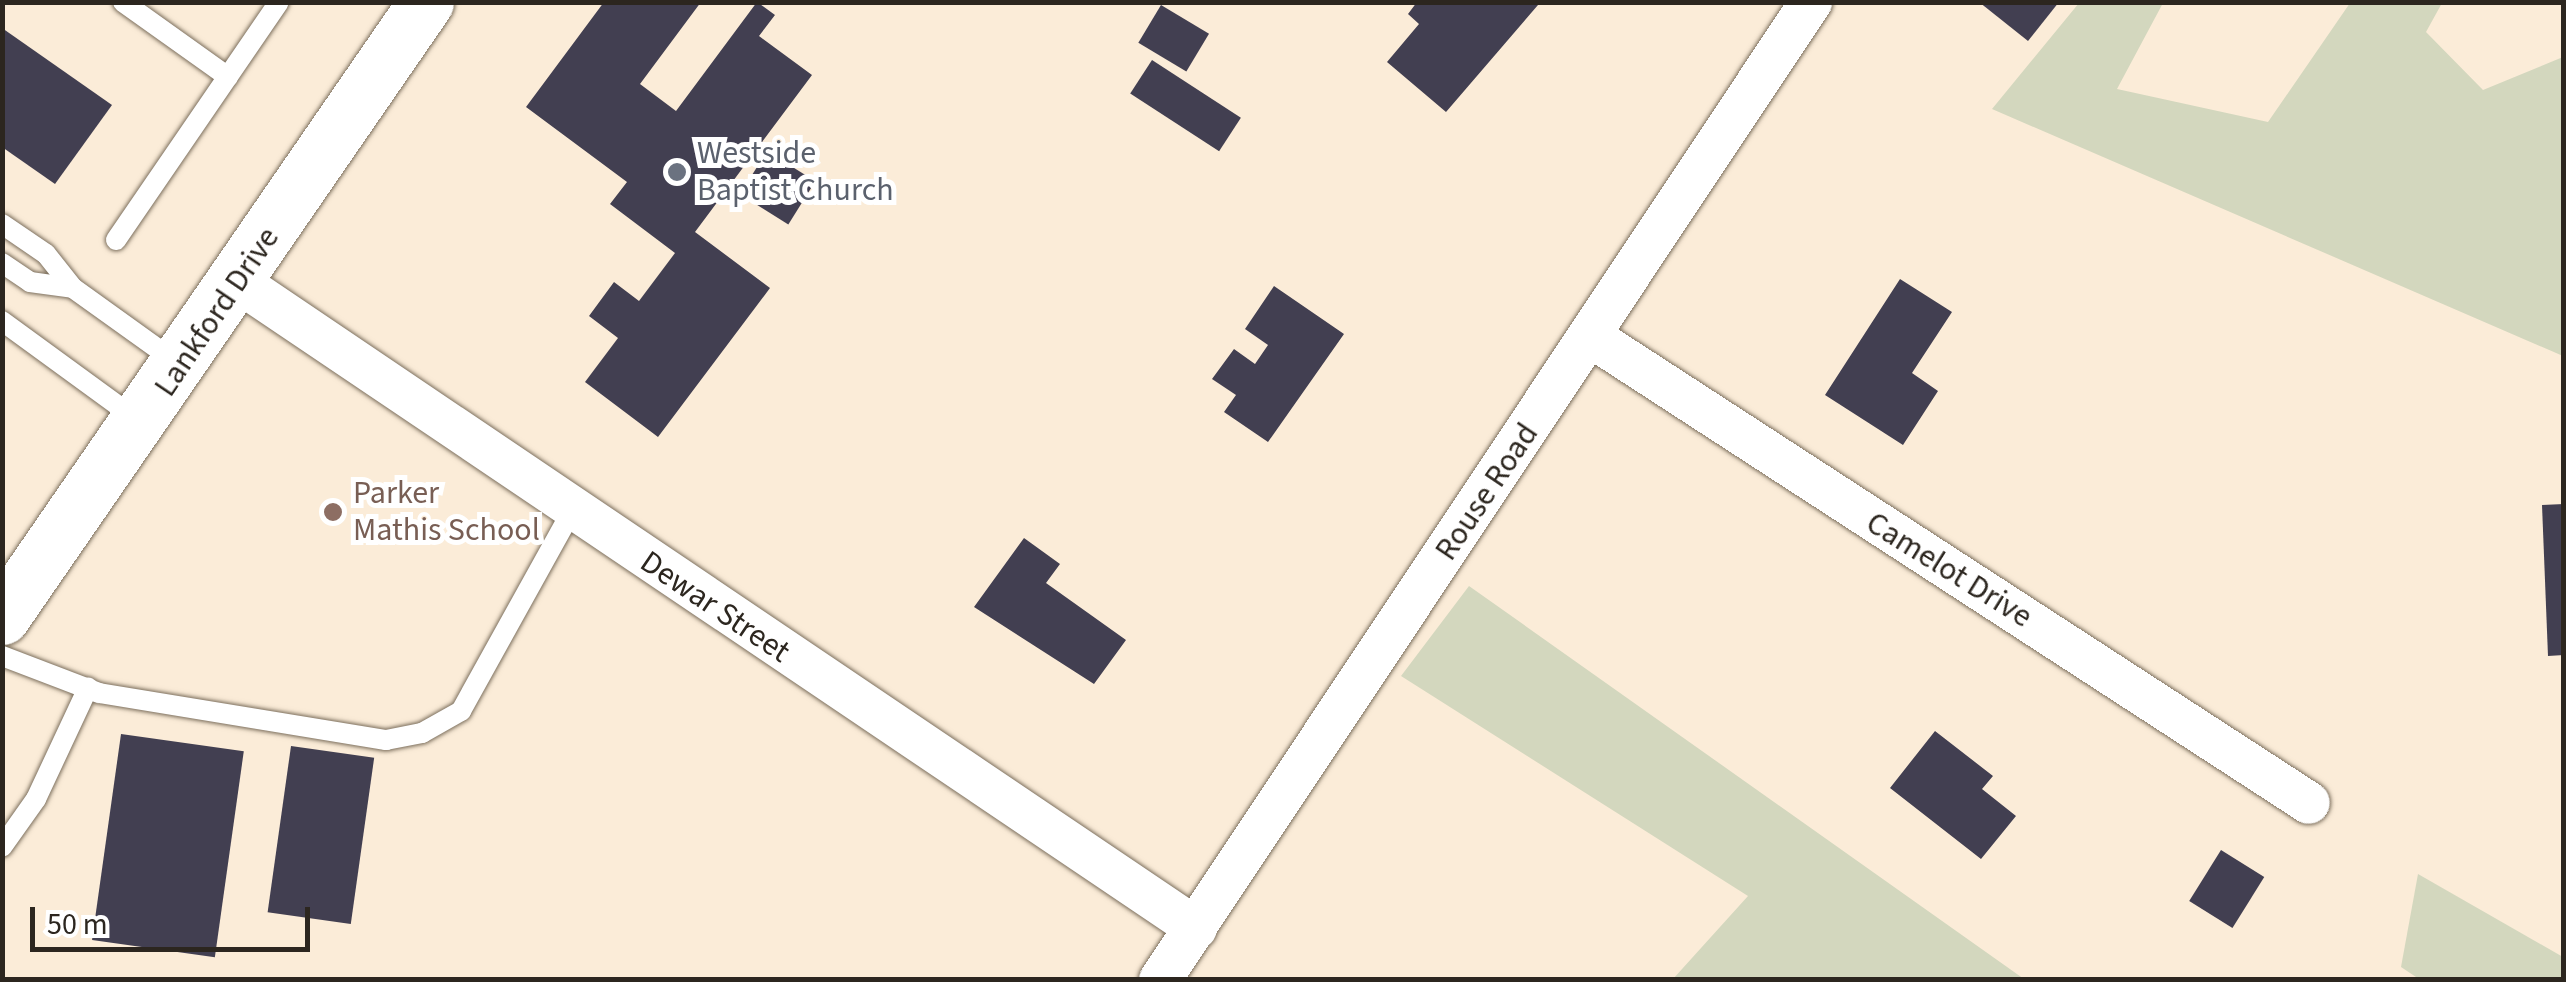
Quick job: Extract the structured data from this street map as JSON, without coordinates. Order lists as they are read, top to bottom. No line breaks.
{"streets":{"main road":["Lankford Drive"],"street":["Rouse Road","Camelot Drive","Dewar Street"]},"crossings":[["Lankford Drive","Dewar Street"],["Rouse Road","Camelot Drive"],["Rouse Road","Dewar Street"]],"places":["Westside Baptist Church","Parker Mathis School"],"scale_bar":"50 m"}
